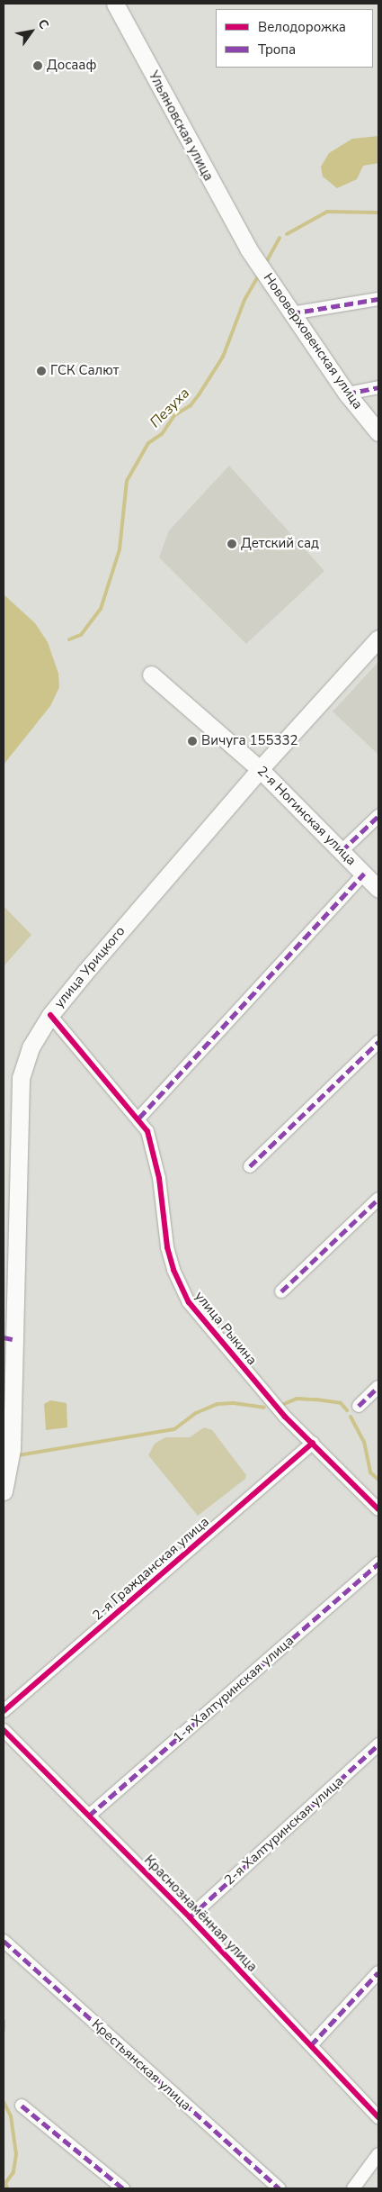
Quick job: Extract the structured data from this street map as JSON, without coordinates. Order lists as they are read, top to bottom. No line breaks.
{"streets":{"main road":["Ульяновская улица","Нововерховенская улица","2-я Ногинская улица","улица Урицкого"],"street":["улица Рыкина","2-я Гражданская улица","1-я Халтуринская улица","2-я Халтуринская улица","Краснознамённая улица","Крестьянская улица"]},"crossings":[["Ульяновская улица","Нововерховенская улица"],["2-я Ногинская улица","улица Урицкого"],["улица Урицкого","улица Рыкина"],["улица Рыкина","2-я Гражданская улица"],["1-я Халтуринская улица","Краснознамённая улица"],["2-я Халтуринская улица","Краснознамённая улица"]],"water":["Пезуха"],"places":["Досааф","ГСК Салют","Детский сад","Вичуга 155332"],"legend":["Велодорожка","Тропа"],"north":"top right"}
